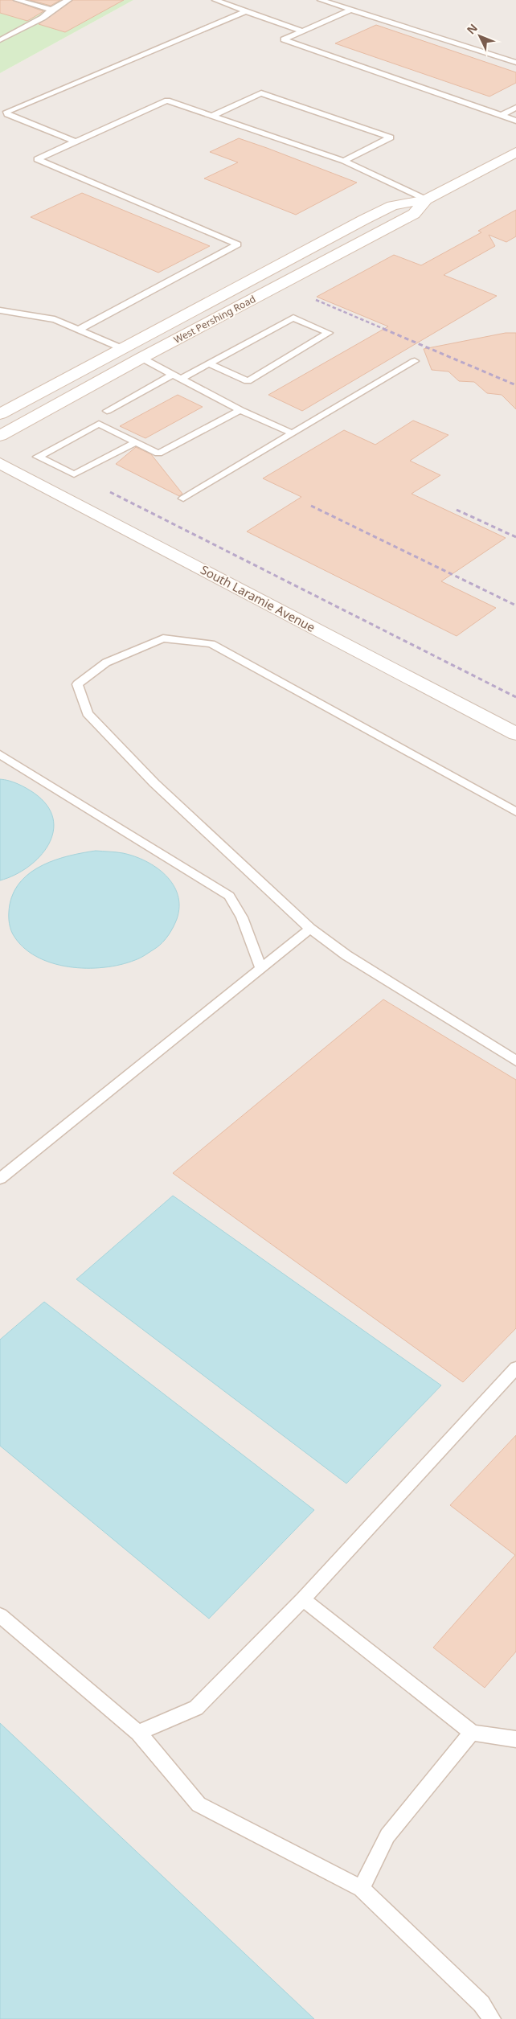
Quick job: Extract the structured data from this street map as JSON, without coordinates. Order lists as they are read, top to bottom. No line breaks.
{"streets":{"main road":["West Pershing Road","South Laramie Avenue"]},"north":"top left"}
